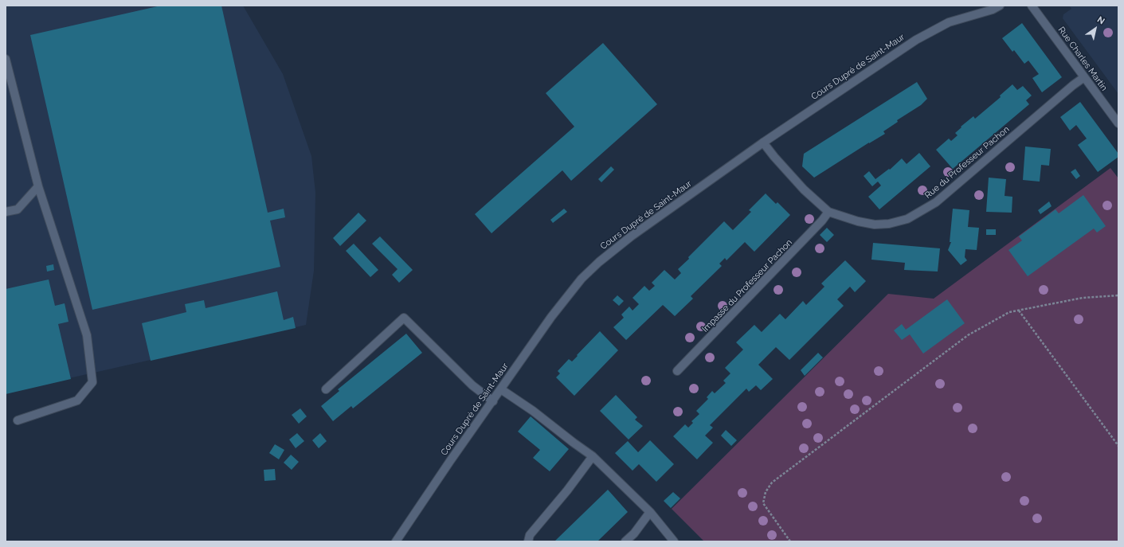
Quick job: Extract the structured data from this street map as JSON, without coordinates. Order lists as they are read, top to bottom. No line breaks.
{"streets":{"street":["Rue Charles Martin","Cours Dupré de Saint-Maur","Rue du Professeur Pachon","Impasse du Professeur Pachon"]},"crossings":[["Rue Charles Martin","Rue du Professeur Pachon"],["Cours Dupré de Saint-Maur","Rue du Professeur Pachon"],["Rue du Professeur Pachon","Impasse du Professeur Pachon"]],"north":"top right"}
